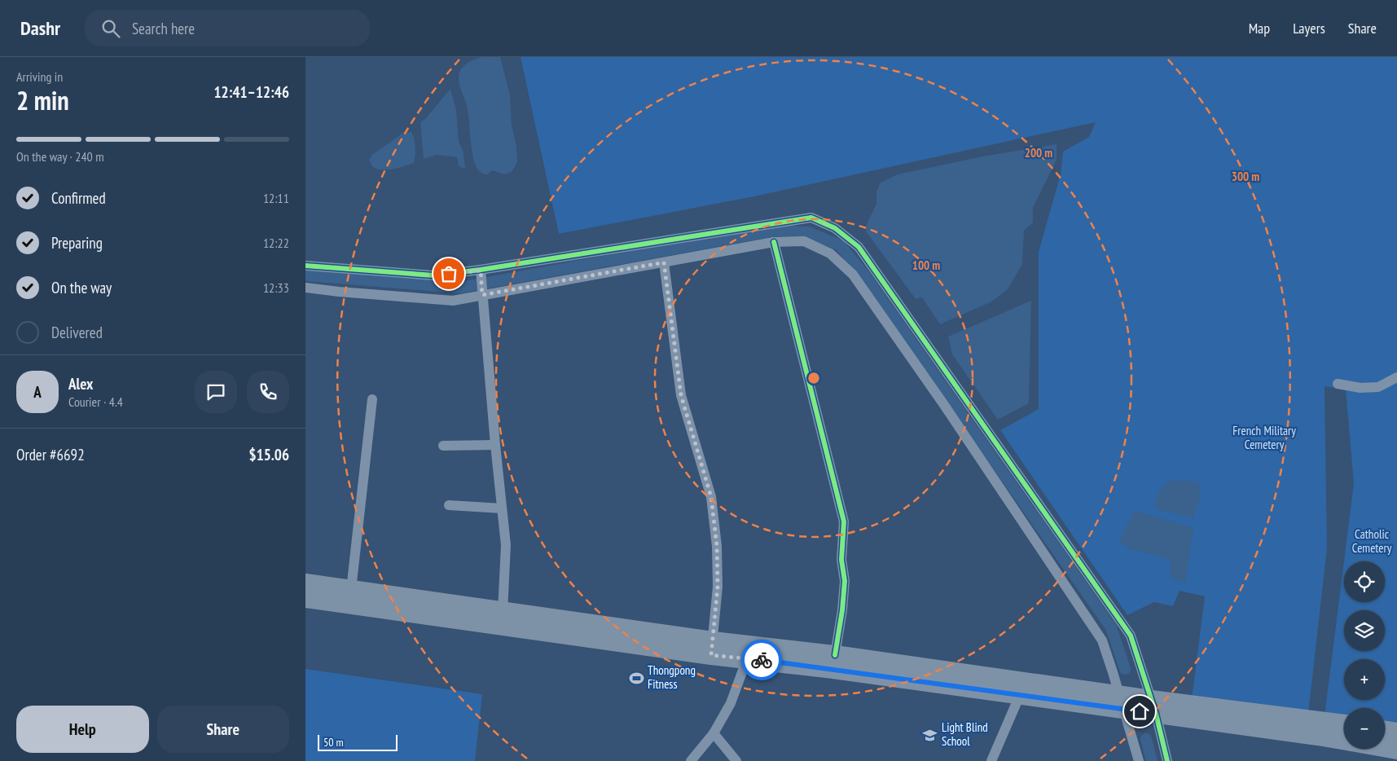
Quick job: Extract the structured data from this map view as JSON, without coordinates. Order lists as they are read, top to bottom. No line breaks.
{"parks":["French Military Cemetery","Catholic Cemetery"],"places":{"sports":["Thongpong Fitness"],"school or university":["Light Blind School"]},"scale_bar":"50 m","page":{"header":"Dashr","search":"Search here","nav":["Map","Layers","Share"],"heading":["2 min","Arriving in","12:41–12:46"],"panel":["Alex","Courier · 4.4","Order #6692","$15.06"],"bar":"On the way · 240 m","list":[["Confirmed","12:11"],["Preparing","12:22"],["On the way","12:33"],"Delivered"],"round":"A","map_buttons":["+","−"],"buttons":["Help","Share"],"scale":"50 m"},"rings":["200 m","300 m","100 m"]}
